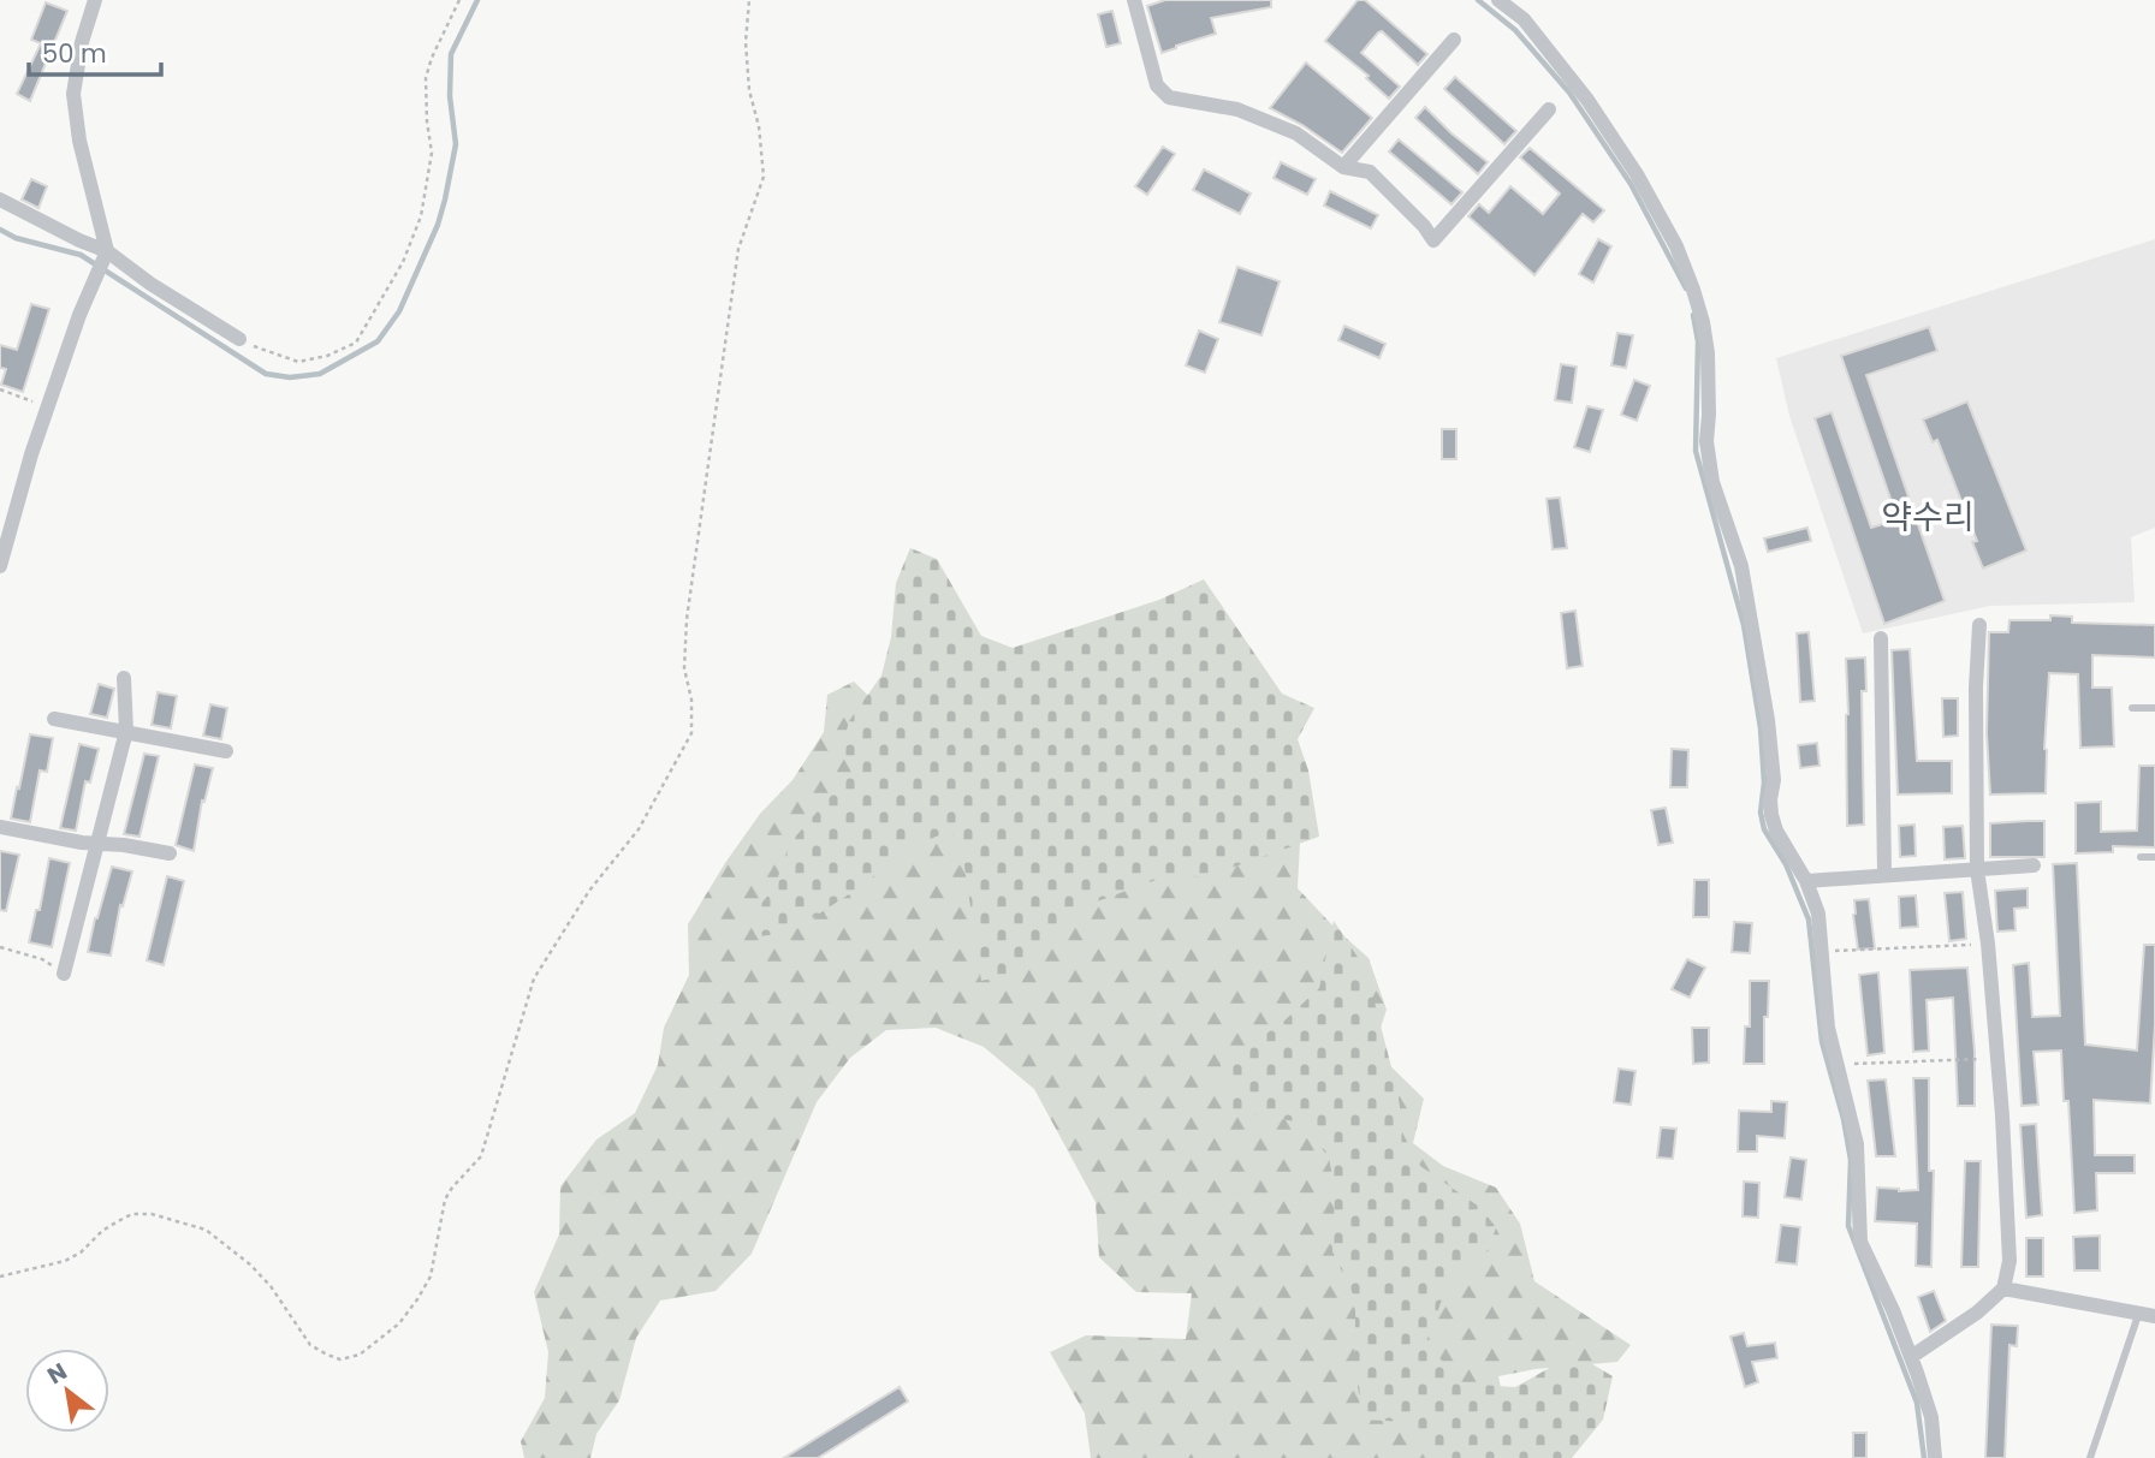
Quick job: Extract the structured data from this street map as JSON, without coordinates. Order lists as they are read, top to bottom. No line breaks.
{"districts":["약수리"],"scale_bar":"50 m","north":"top left"}
